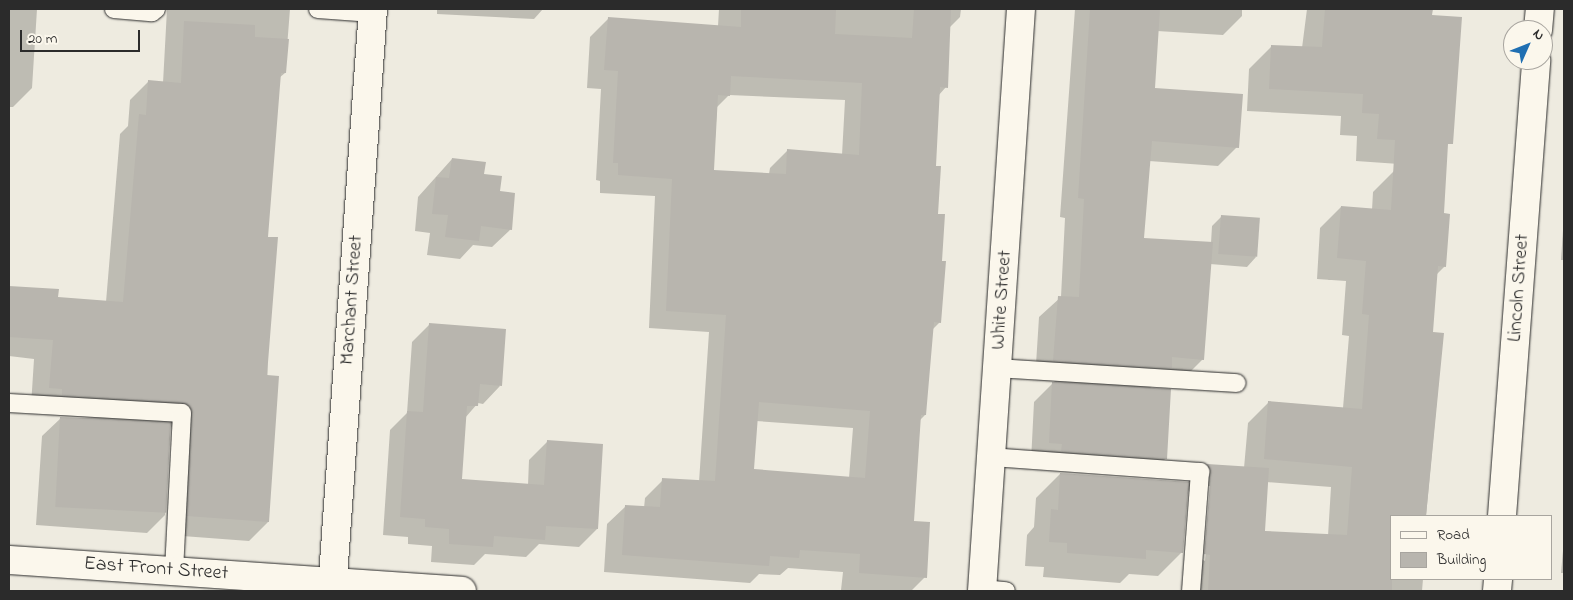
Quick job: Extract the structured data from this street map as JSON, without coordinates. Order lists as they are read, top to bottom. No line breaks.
{"streets":{"street":["Lincoln Street","Marchant Street","White Street","East Front Street"]},"crossings":[["Marchant Street","East Front Street"]],"legend":["Road","Building"],"scale_bar":"20 m","north":"top right"}
